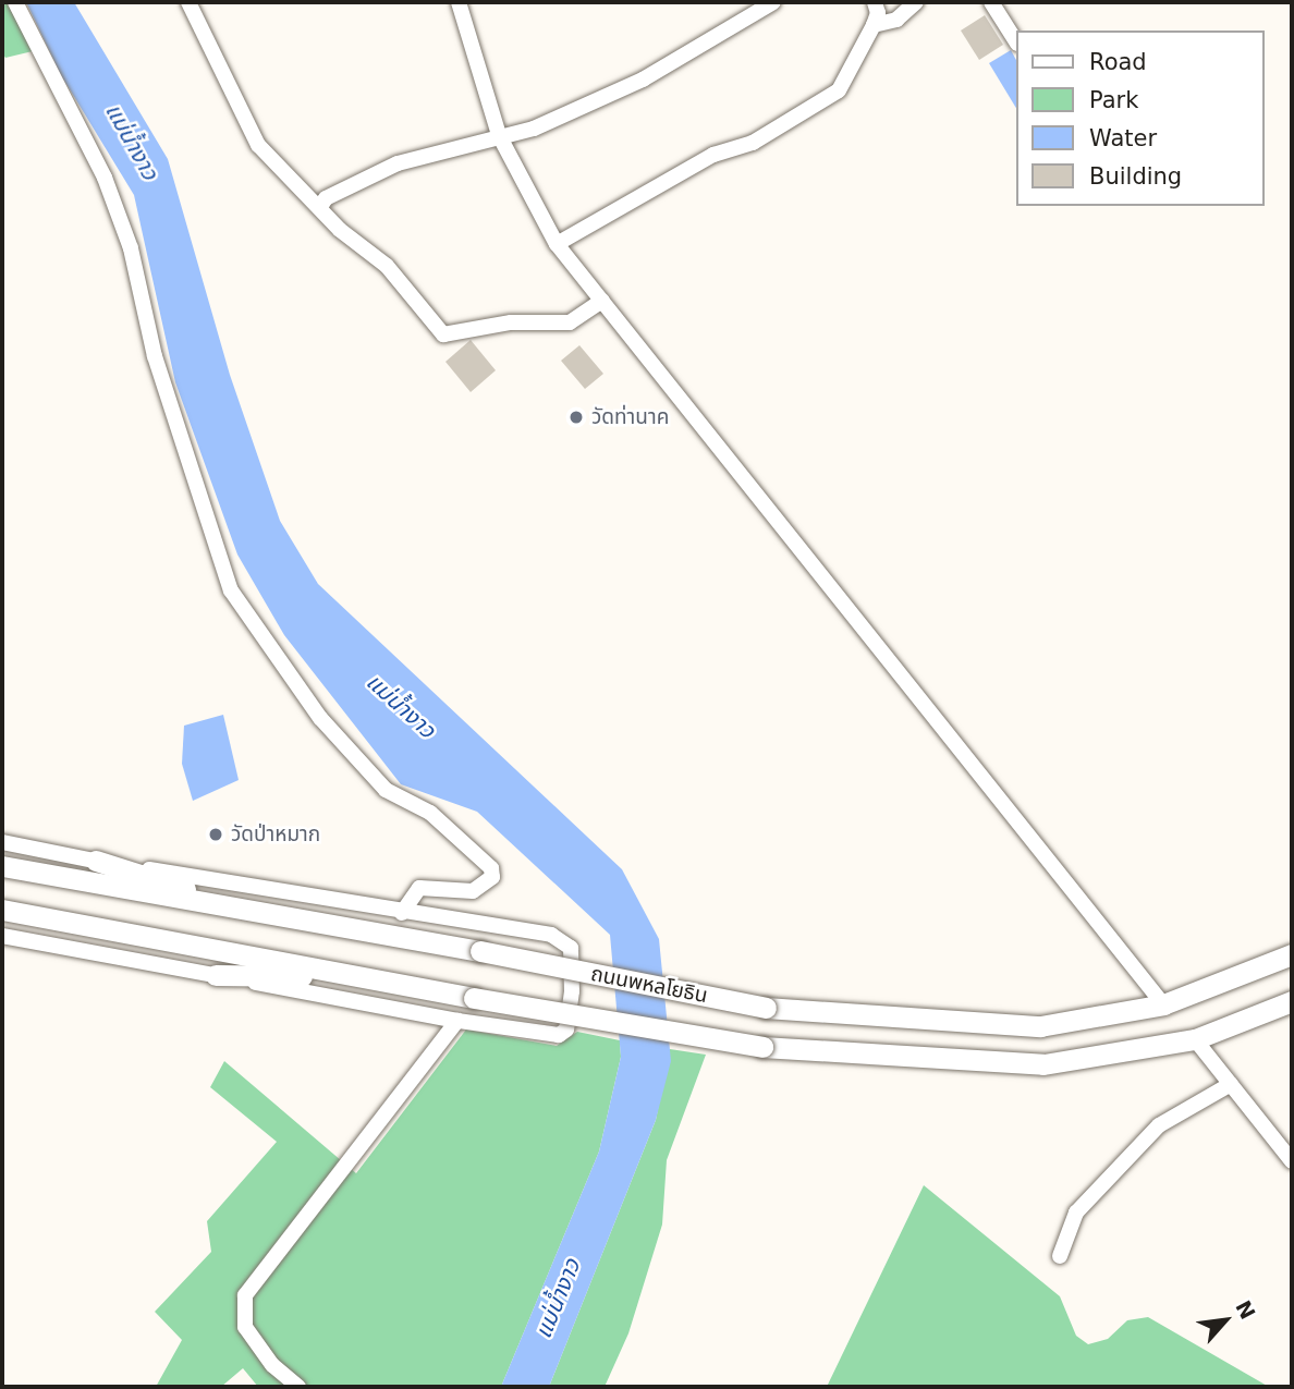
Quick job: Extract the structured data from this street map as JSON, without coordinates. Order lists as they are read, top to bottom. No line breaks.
{"streets":{"highway":["ถนนพหลโยธิน"]},"water":["แม่น้ำงาว"],"places":["วัดท่านาค","วัดป่าหมาก"],"legend":["Road","Park","Water","Building"],"north":"top right"}
